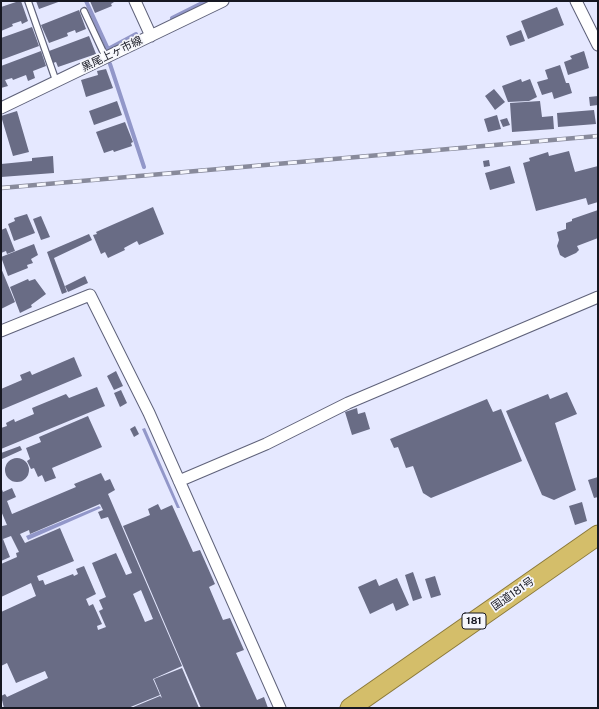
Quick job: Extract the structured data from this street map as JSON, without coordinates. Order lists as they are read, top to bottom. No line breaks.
{"streets":{"highway":["国道181号","181"],"street":["黒尾上ヶ市線"]}}
